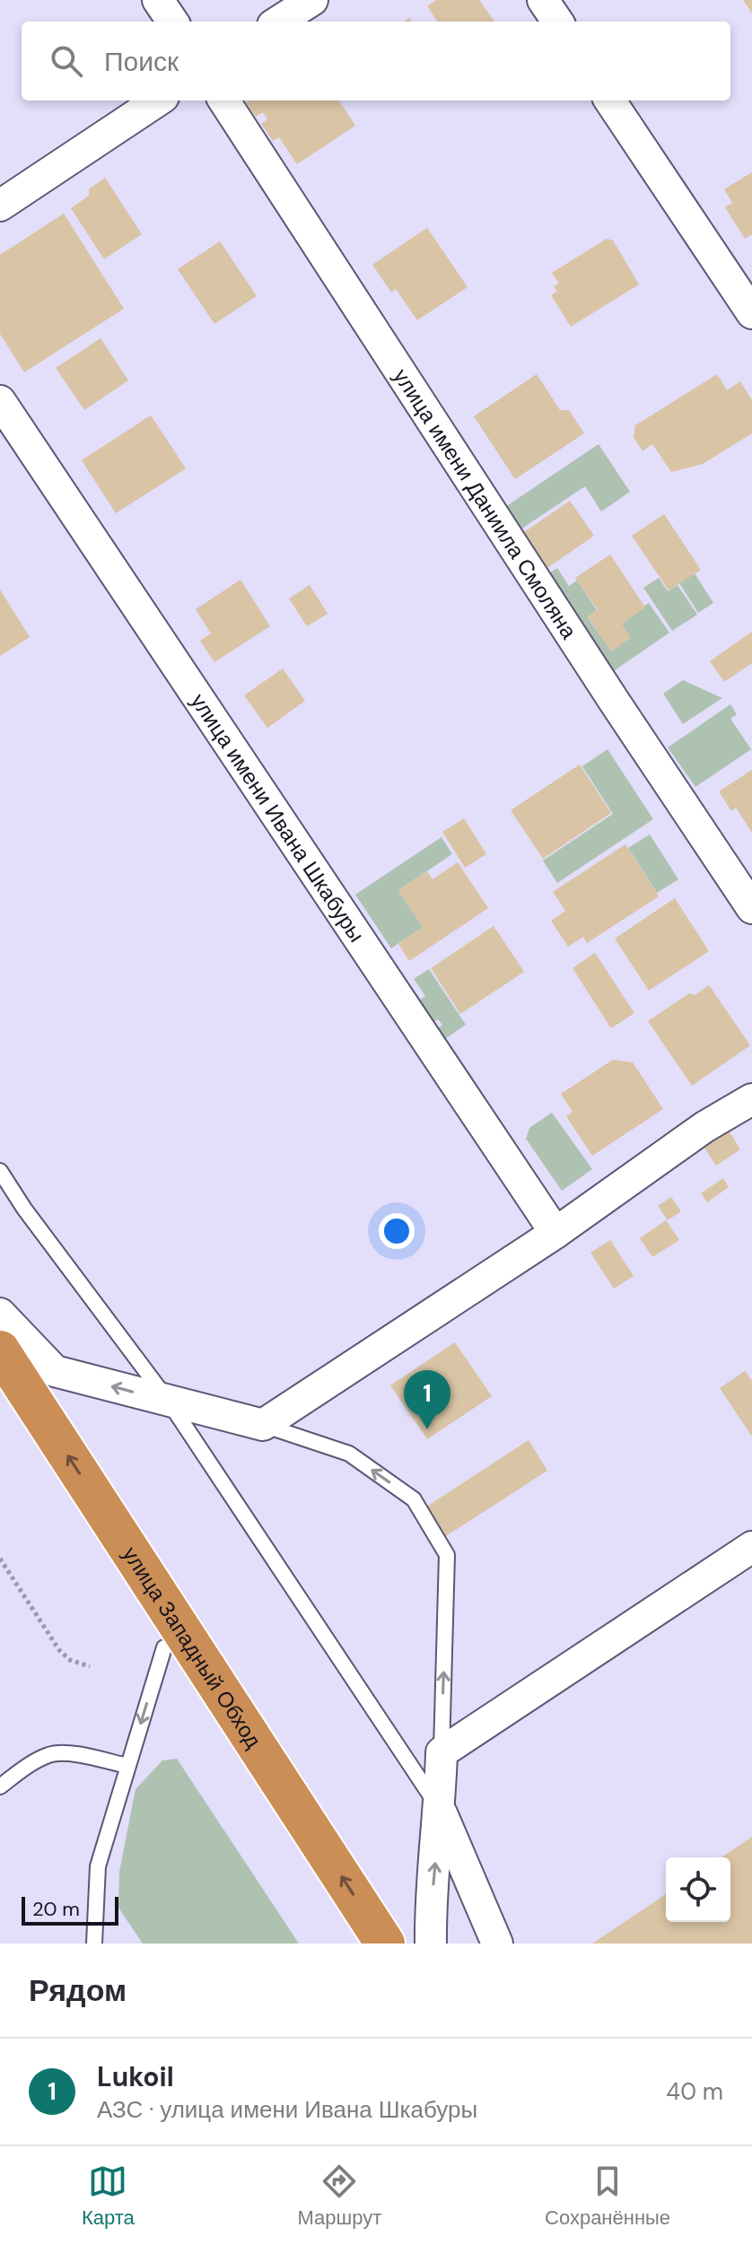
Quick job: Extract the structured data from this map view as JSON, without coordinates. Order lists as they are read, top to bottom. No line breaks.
{"streets":{"highway":["улица Западный Обход"],"street":["улица имени Даниила Смоляна","улица имени Ивана Шкабуры"]},"scale_bar":"20 m","page":{"search":"Поиск","pins":"1","scale":"20 m","heading":"Рядом","list":[{"mark":"1","name":"Lukoil","note":"АЗС · улица имени Ивана Шкабуры","value":"40 m"}],"nav":["Карта","Маршрут","Сохранённые"]}}
